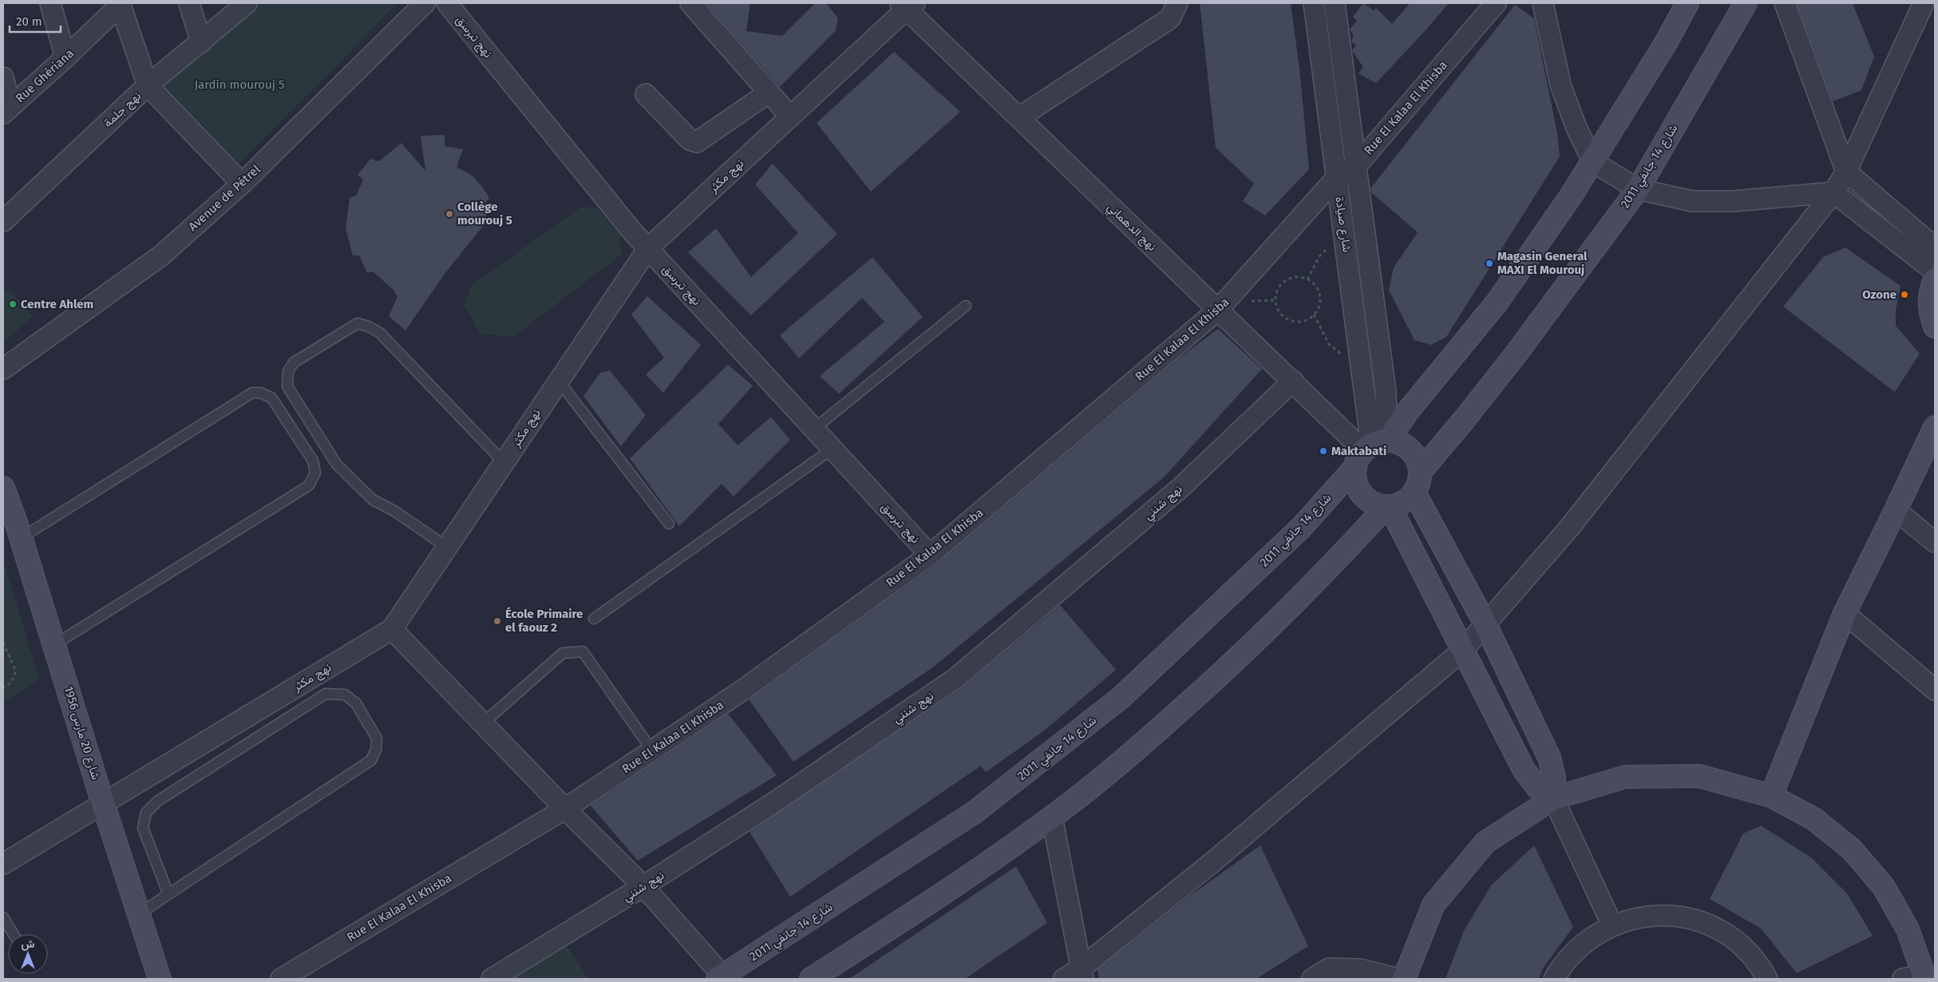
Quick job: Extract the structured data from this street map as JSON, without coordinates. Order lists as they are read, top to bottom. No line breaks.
{"streets":{"street":["نهج تبرسق","Rue Ghériana","Rue El Kalaa El Khisba","نهج جلمة","شارع 14 جانفي 2011","نهج مكثر","Avenue de Pétrel","شارع صيادة","نهج الدهماني","نهج شنني","شارع 20 مارس 1956"]},"crossings":[["نهج تبرسق","Rue El Kalaa El Khisba"],["نهج تبرسق","نهج مكثر"],["Rue El Kalaa El Khisba","شارع صيادة"],["Rue El Kalaa El Khisba","نهج الدهماني"],["شارع 14 جانفي 2011","شارع صيادة"],["شارع 14 جانفي 2011","نهج الدهماني"],["نهج مكثر","نهج الدهماني"],["نهج مكثر","شارع 20 مارس 1956"],["شارع صيادة","نهج الدهماني"],["نهج الدهماني","نهج شنني"]],"parks":["Jardin mourouj 5"],"places":["Collège mourouj 5","Magasin General MAXI El Mourouj","Ozone","Centre Ahlem","Maktabati","École Primaire el faouz 2"],"scale_bar":"20 m","north":"top"}
